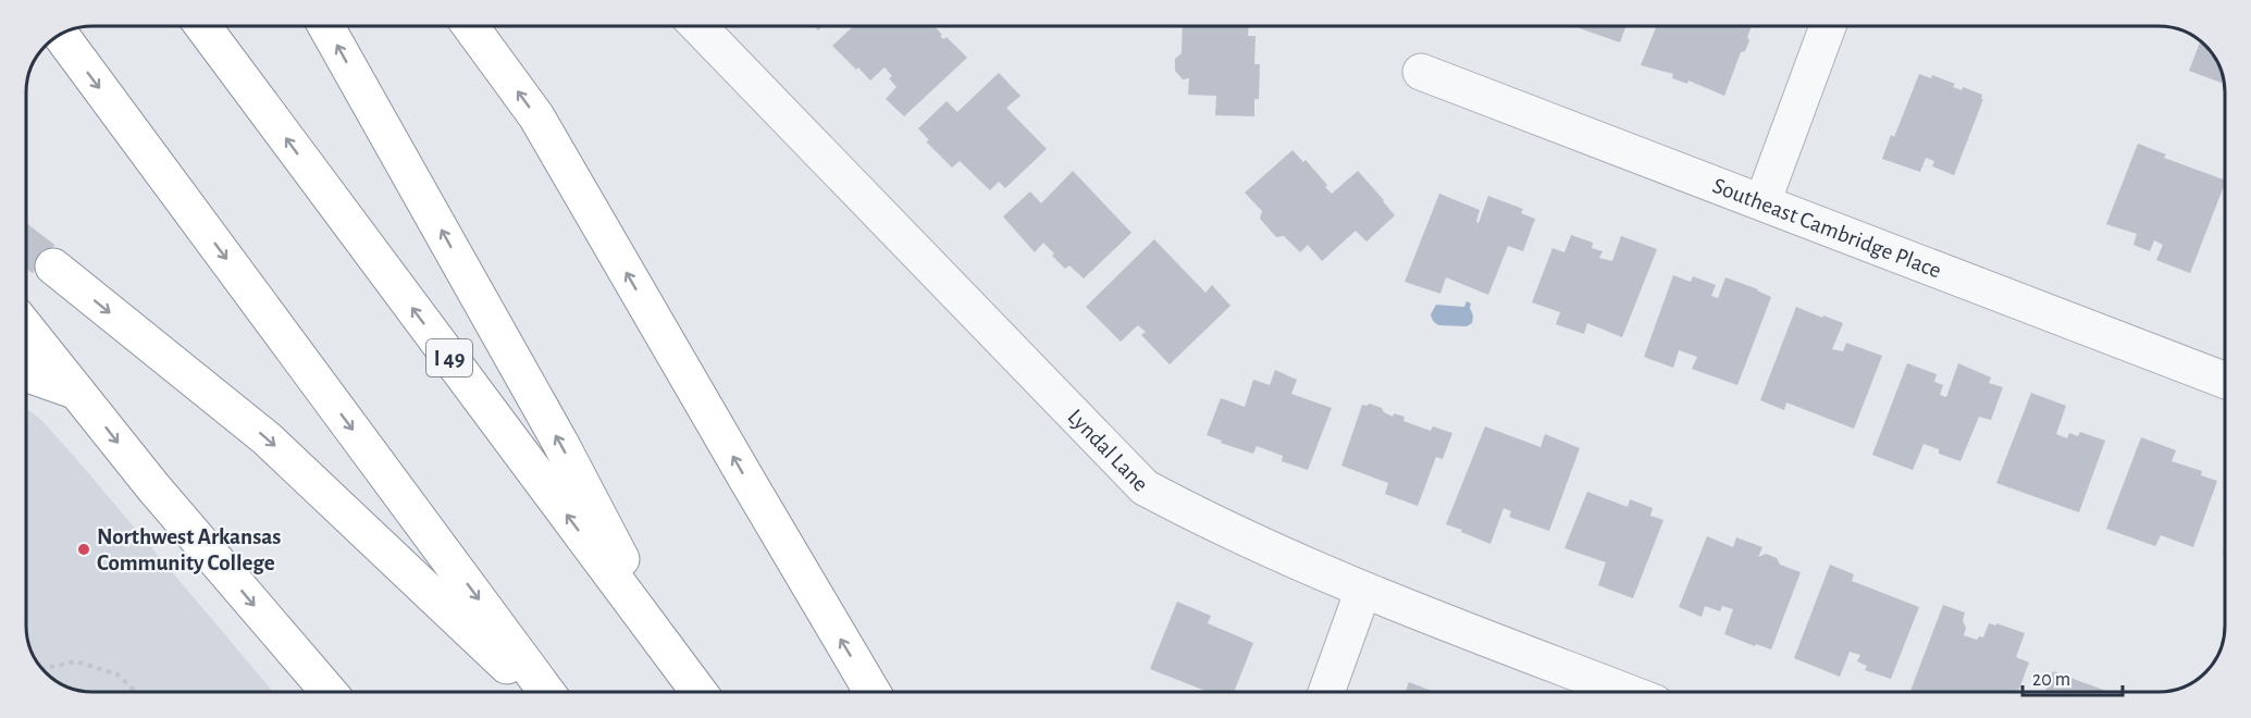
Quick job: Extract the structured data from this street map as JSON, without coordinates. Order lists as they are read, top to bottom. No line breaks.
{"streets":{"highway":["I 49"],"street":["Southeast Cambridge Place","Lyndal Lane"]},"places":["Northwest Arkansas Community College"],"scale_bar":"20 m"}
